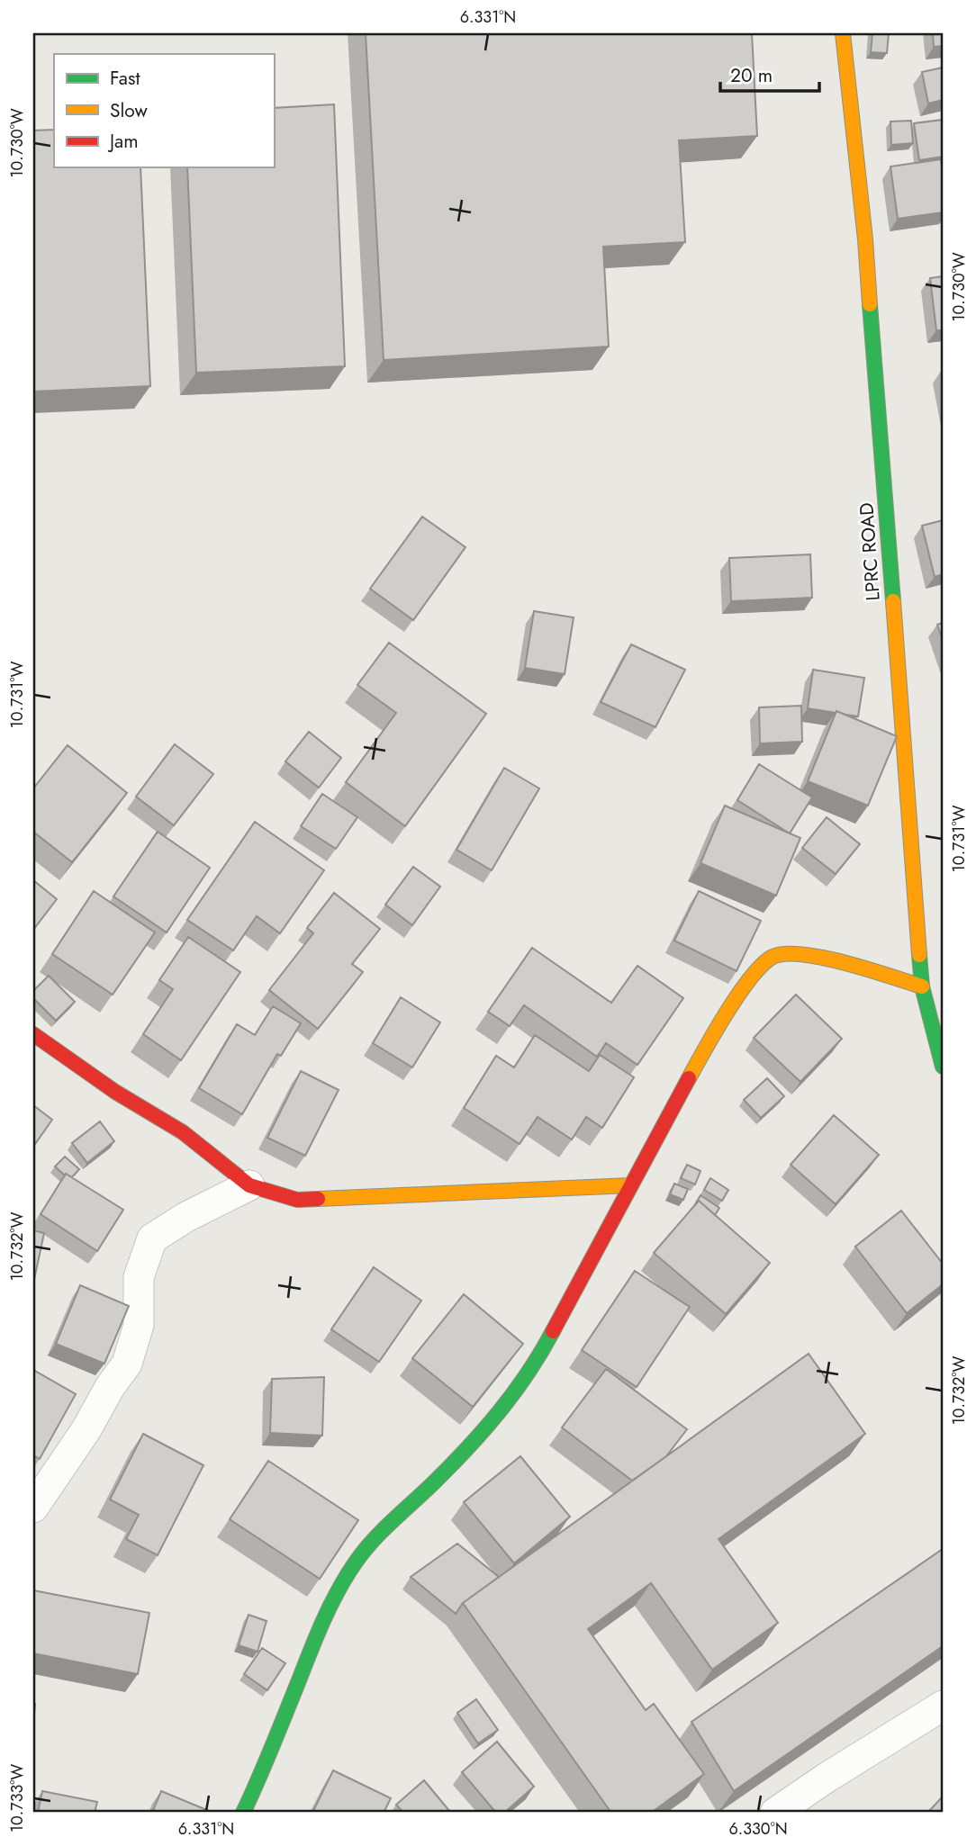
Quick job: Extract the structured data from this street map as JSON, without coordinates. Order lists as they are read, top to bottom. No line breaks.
{"streets":{"street":["LPRC ROAD"]},"legend":["Fast","Slow","Jam"],"scale_bar":"20 m","coordinates":["6.331°N","10.730°W","10.731°W","10.732°W","10.733°W","6.330°N"]}
